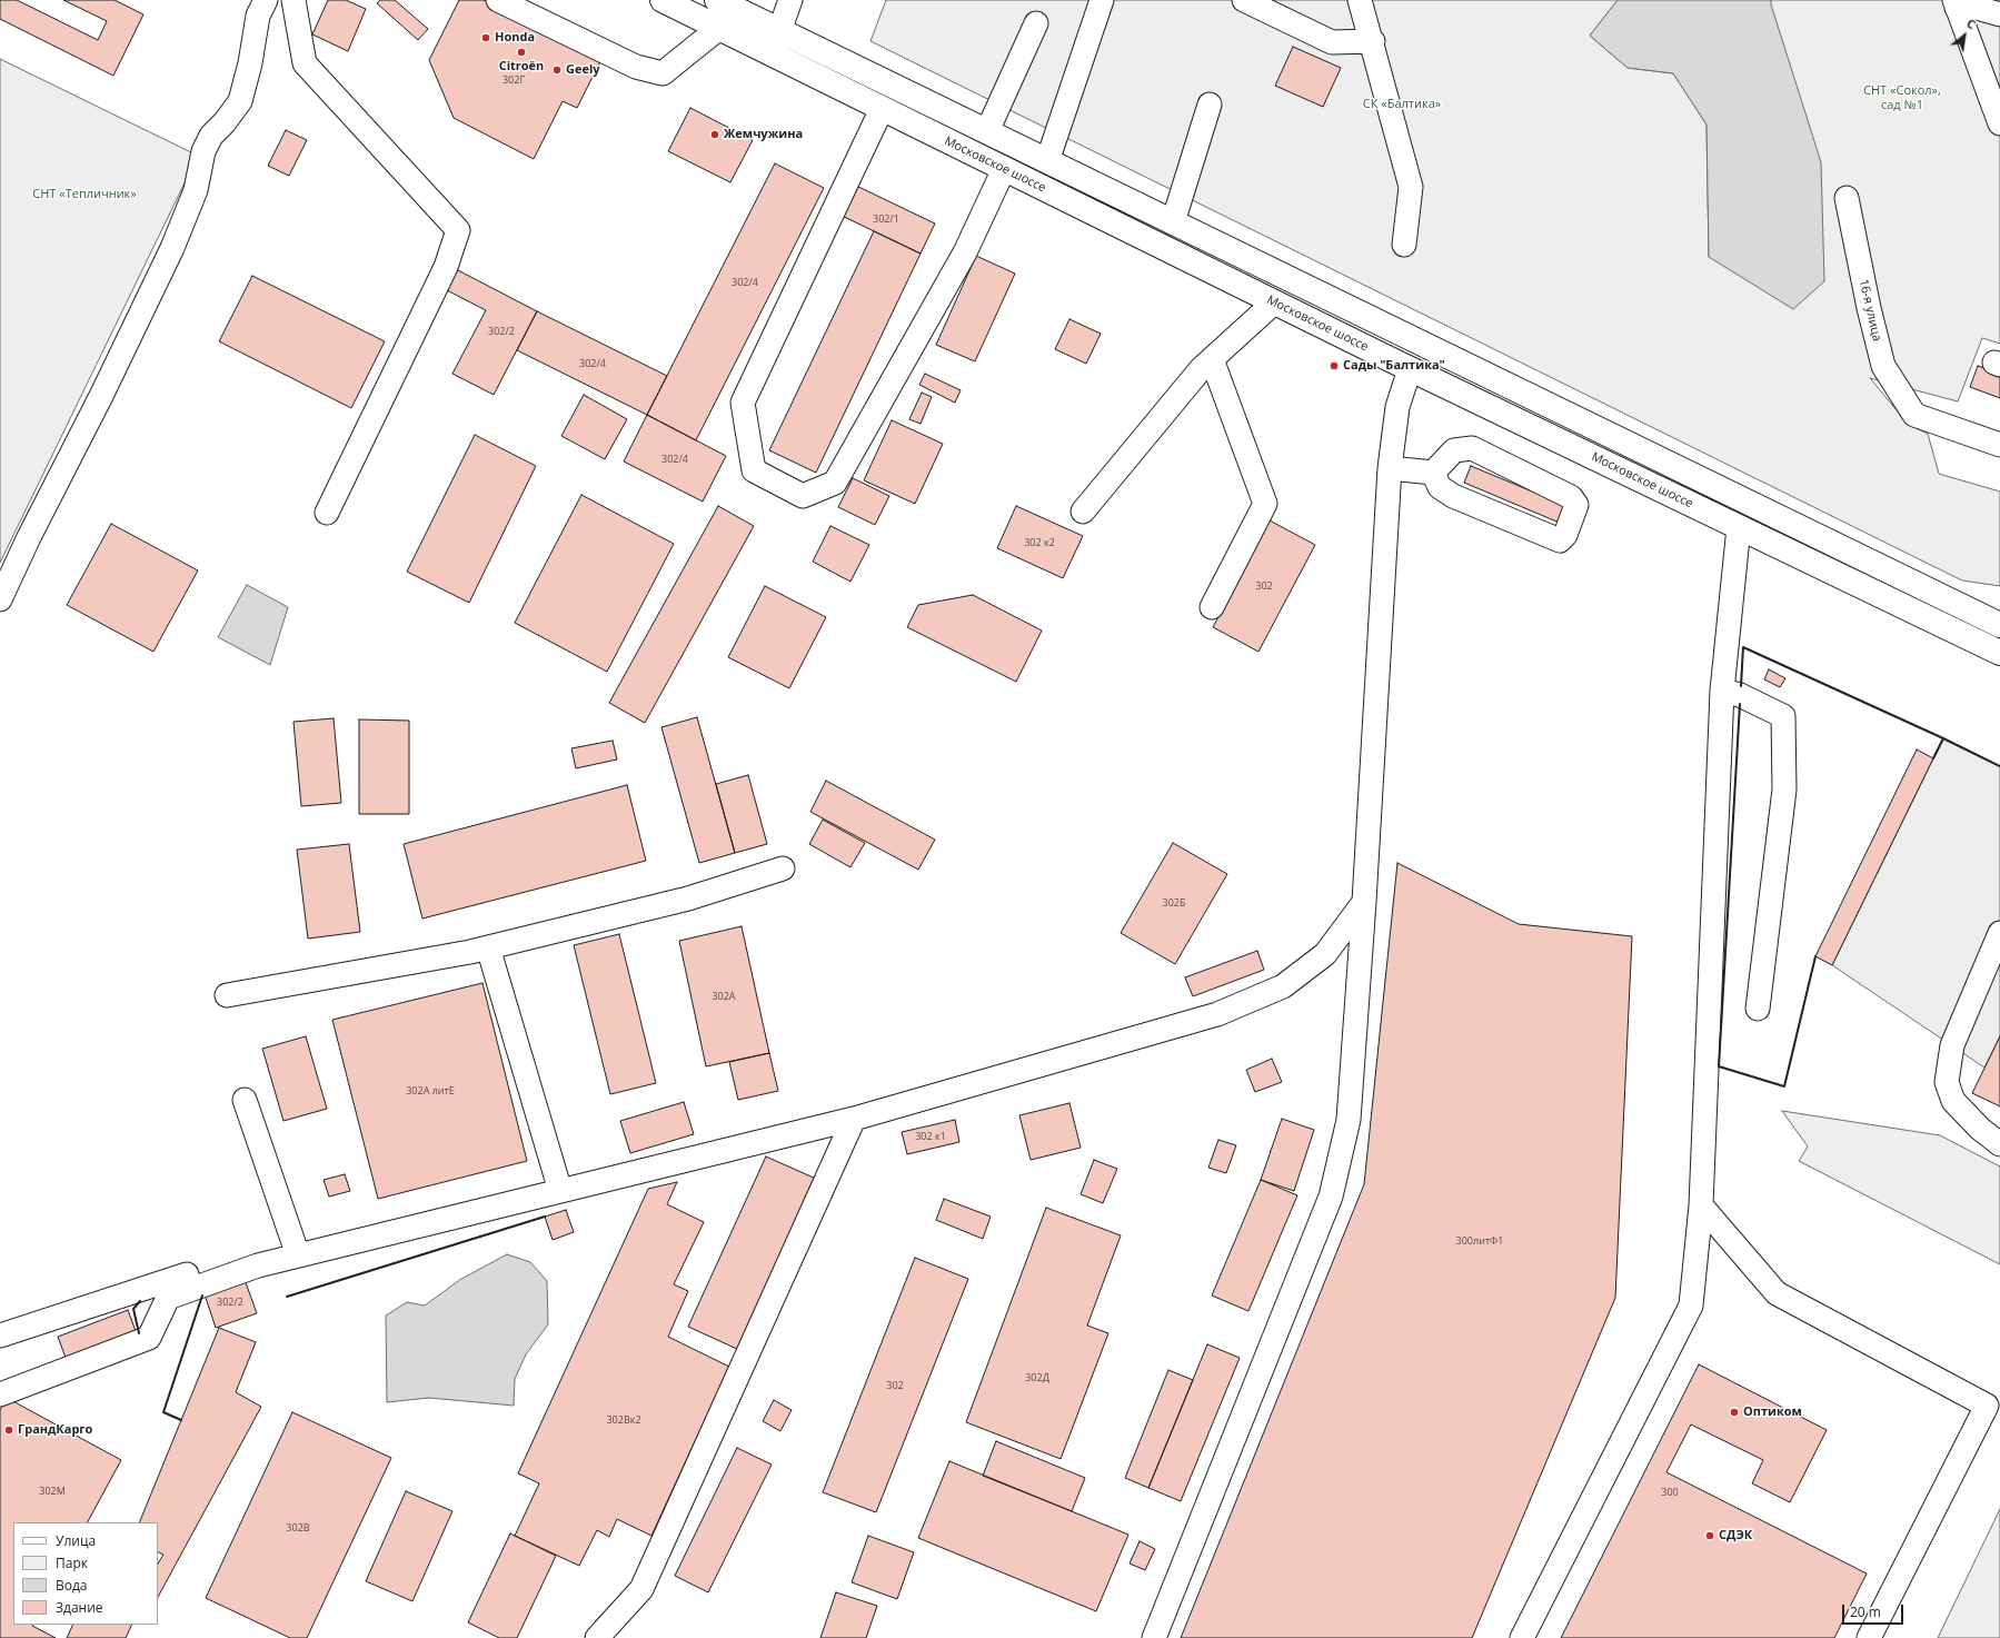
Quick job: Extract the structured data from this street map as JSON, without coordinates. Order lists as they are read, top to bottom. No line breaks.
{"streets":{"main road":["Московское шоссе"],"street":["16-я улица"]},"parks":["СНТ «Сокол», сад №1","СК «Балтика»","СНТ «Тепличник»"],"places":["Honda","Citroën","Geely","Жемчужина","Сады \"Балтика\"","Оптиком","ГрандКарго","СДЭК"],"house_numbers":["302Г","302/1","302/4","302/2","302/4","302/4","302 к2","302","302Б","302А","302А литЕ","302 к1","300литФ1","302/2","302Д","302","302Вк2","302М","300","302В"],"legend":["Улица","Парк","Вода","Здание"],"scale_bar":"20 m","north":"top right"}
